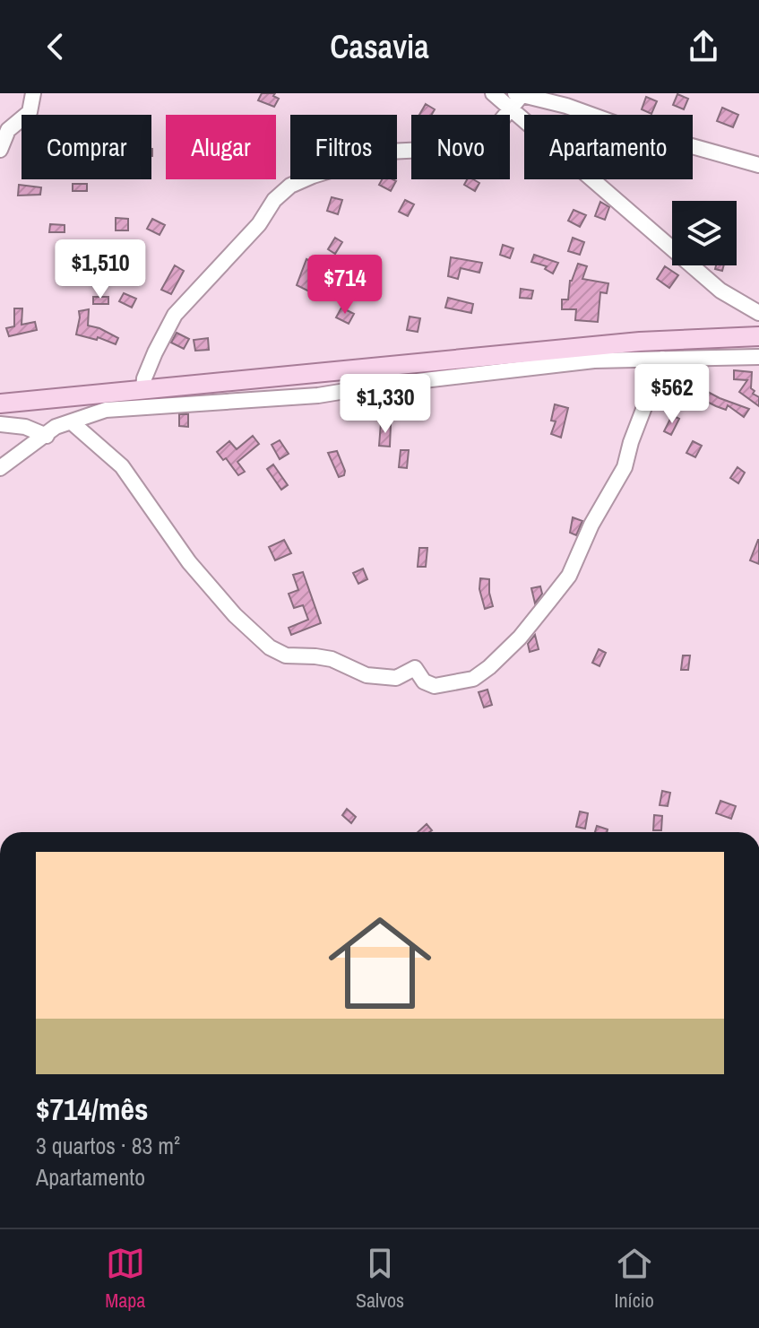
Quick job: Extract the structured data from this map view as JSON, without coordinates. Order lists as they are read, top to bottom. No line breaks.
{"page":{"header":"Casavia","chip":["Comprar","Alugar","Filtros","Novo","Apartamento"],"price":["$1,510","$714","$562","$1,330"],"list":[{"name":"$714/mês","note":"3 quartos · 83 m² · Apartamento"}],"tabs":["Mapa","Salvos","Início"]}}
